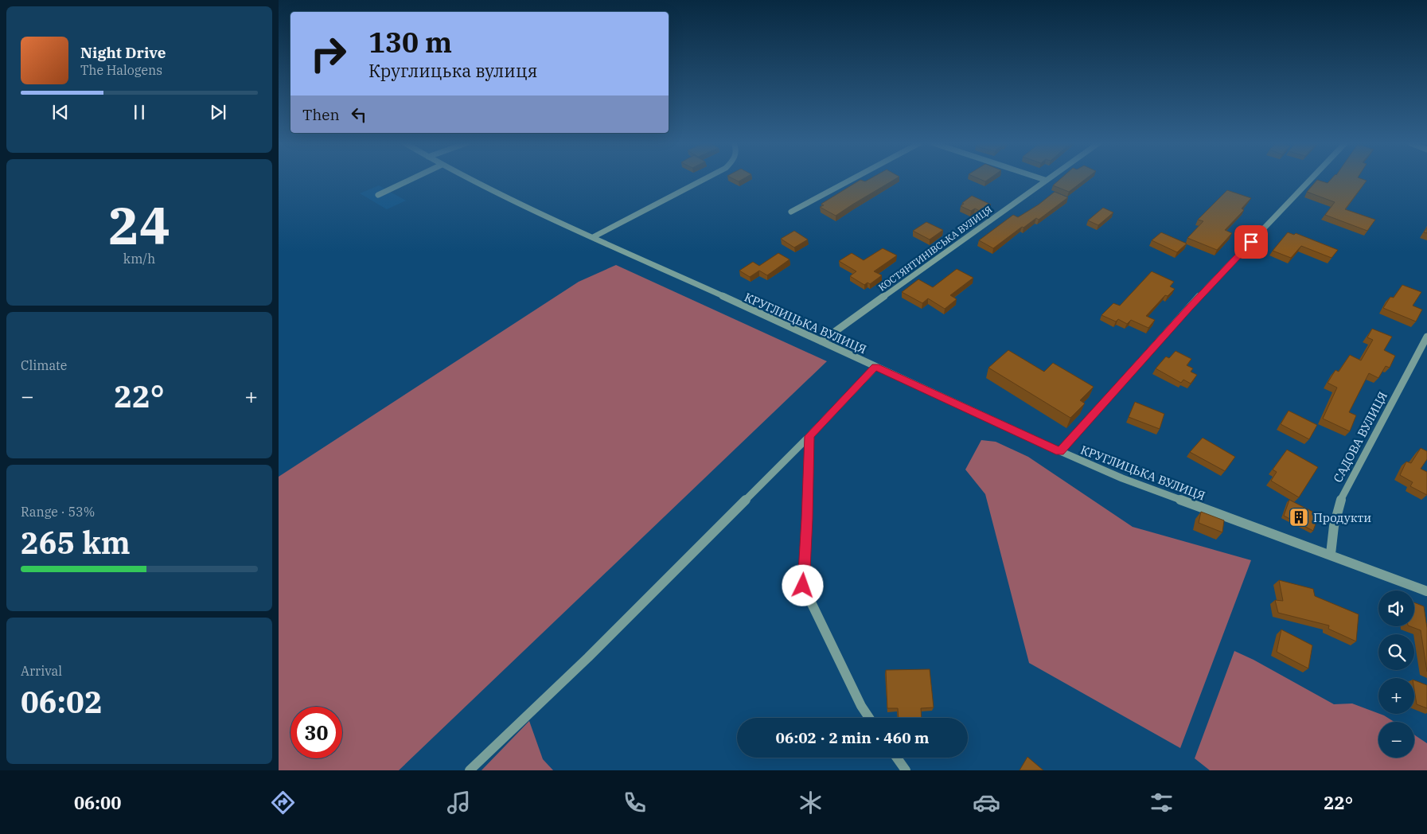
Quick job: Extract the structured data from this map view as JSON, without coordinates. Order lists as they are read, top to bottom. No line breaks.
{"streets":{"street":["КОСТЯНТИНІВСЬКА ВУЛИЦЯ","КРУГЛИЦЬКА ВУЛИЦЯ","САДОВА ВУЛИЦЯ"]},"crossings":[["КОСТЯНТИНІВСЬКА ВУЛИЦЯ","КРУГЛИЦЬКА ВУЛИЦЯ"],["КРУГЛИЦЬКА ВУЛИЦЯ","САДОВА ВУЛИЦЯ"]],"places":{"building":["Продукти"]},"page":{"turn":["130 m","Круглицька вулиця"],"song":["Night Drive","The Halogens"],"then":"Then","tile":[["24","km/h"],"Climate",["Range · 53%","265 km"],["Arrival","06:02"]],"heat":["−","22°","+"],"map_buttons":["+","−"],"limit":"30","trip":"06:02 · 2 min · 460 m","tabs":["06:00","22°"]}}
